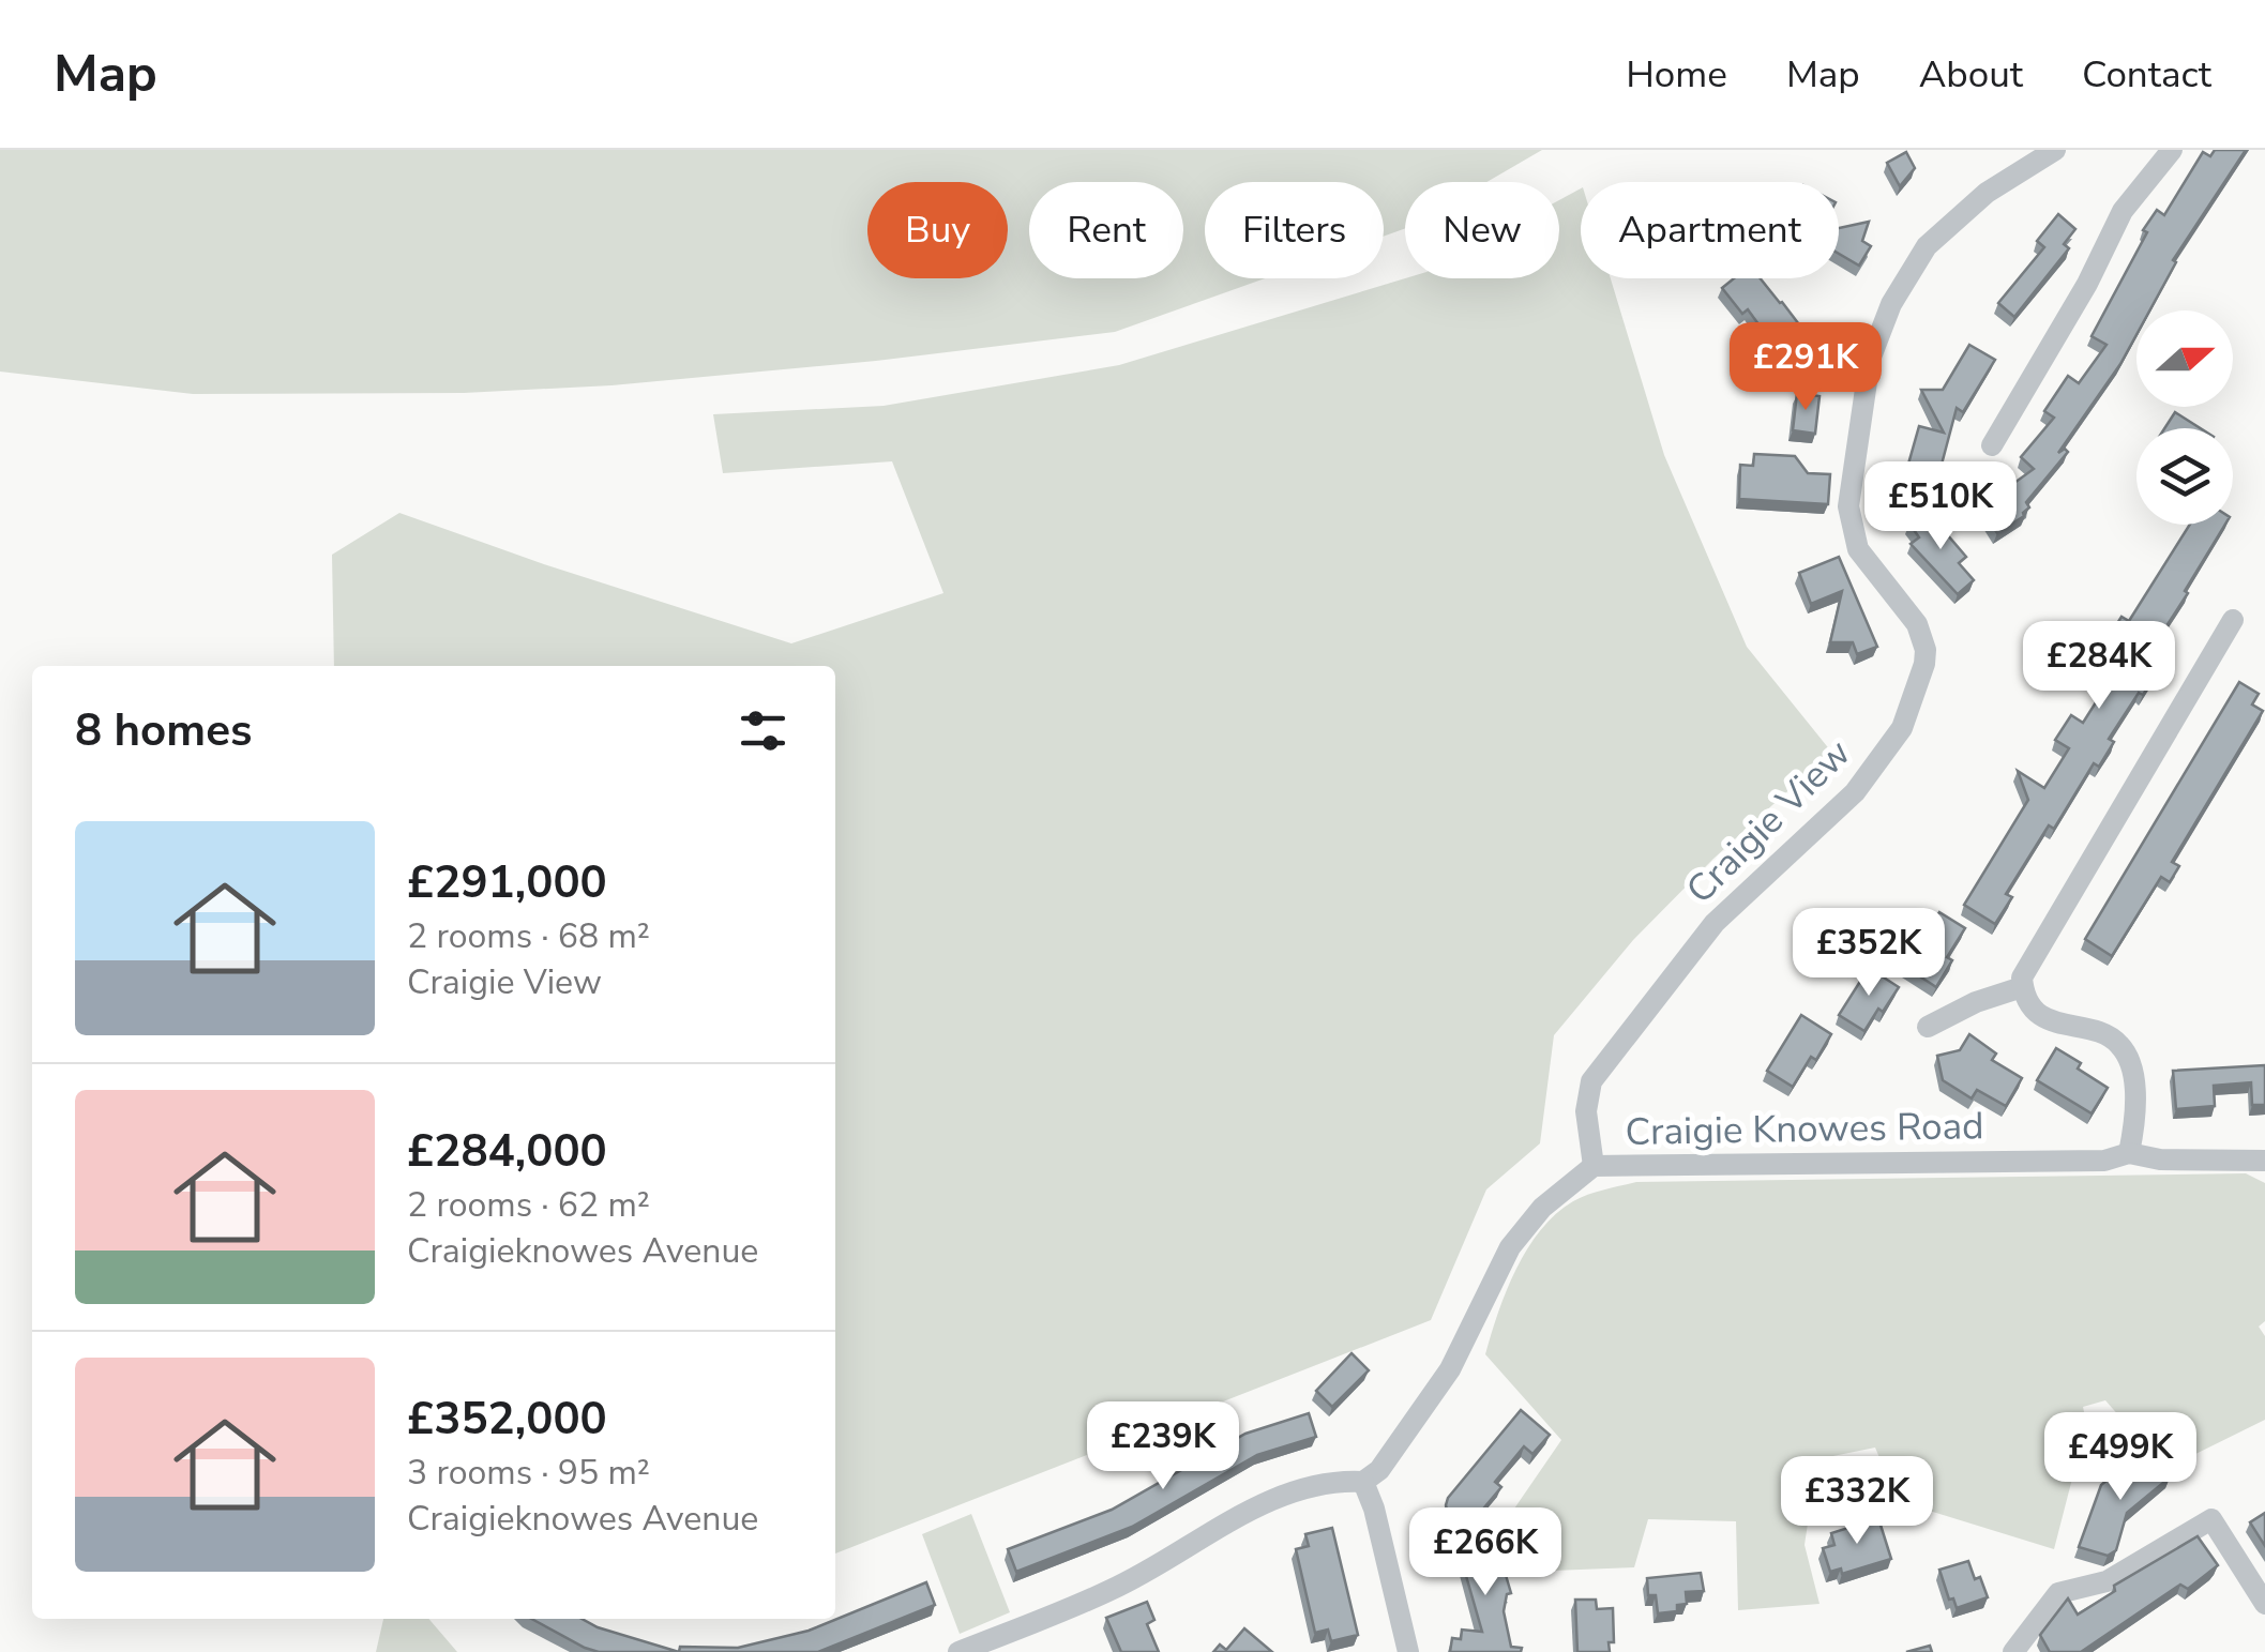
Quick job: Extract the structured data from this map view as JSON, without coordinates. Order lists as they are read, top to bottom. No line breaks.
{"streets":{"street":["Craigie View","Craigie Knowes Road"]},"crossings":[["Craigie View","Craigie Knowes Road"]],"north":"right","page":{"header":"Map","nav":["Home","Map","About","Contact"],"chip":["Buy","Rent","Filters","New","Apartment"],"price":["£291K","£510K","£284K","£352K","£239K","£499K","£332K","£266K"],"heading":"8 homes","list":[{"name":"£291,000","note":"2 rooms · 68 m² · Craigie View"},{"name":"£284,000","note":"2 rooms · 62 m² · Craigieknowes Avenue"},{"name":"£352,000","note":"3 rooms · 95 m² · Craigieknowes Avenue"}]}}
